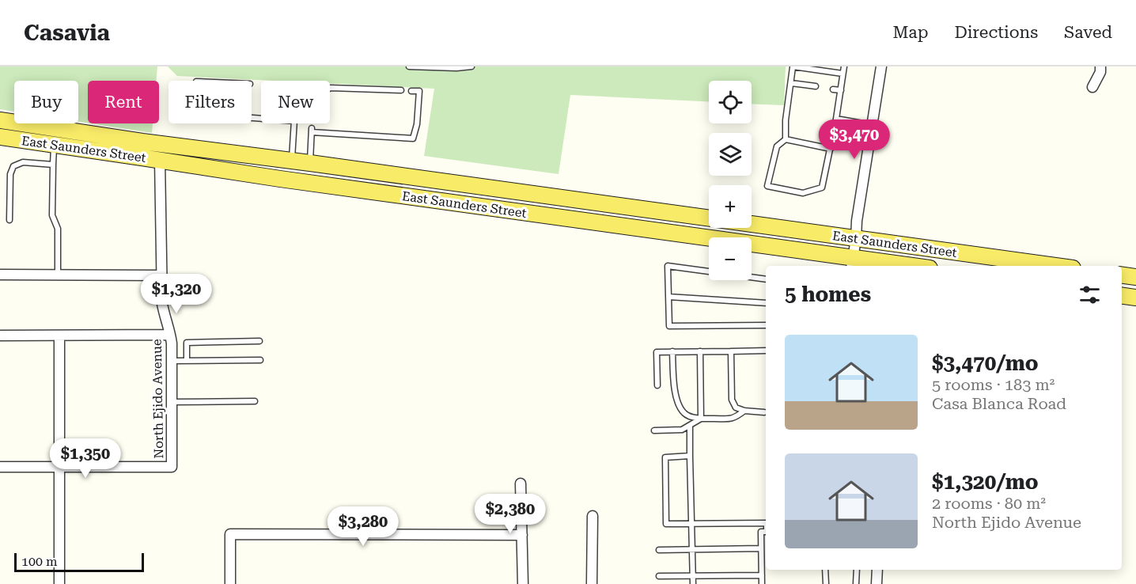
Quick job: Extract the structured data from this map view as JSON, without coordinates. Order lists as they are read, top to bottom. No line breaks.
{"streets":{"main road":["East Saunders Street"],"street":["North Ejido Avenue"]},"crossings":[["East Saunders Street","North Ejido Avenue"]],"scale_bar":"100 m","page":{"header":"Casavia","nav":["Map","Directions","Saved"],"map_buttons":["+","−"],"chip":["Buy","Rent","Filters","New"],"price":["$3,470","$1,320","$1,350","$2,380","$3,280"],"heading":"5 homes","list":[{"name":"$3,470/mo","note":"5 rooms · 183 m² · Casa Blanca Road"},{"name":"$1,320/mo","note":"2 rooms · 80 m² · North Ejido Avenue"}],"scale":"100 m"}}
